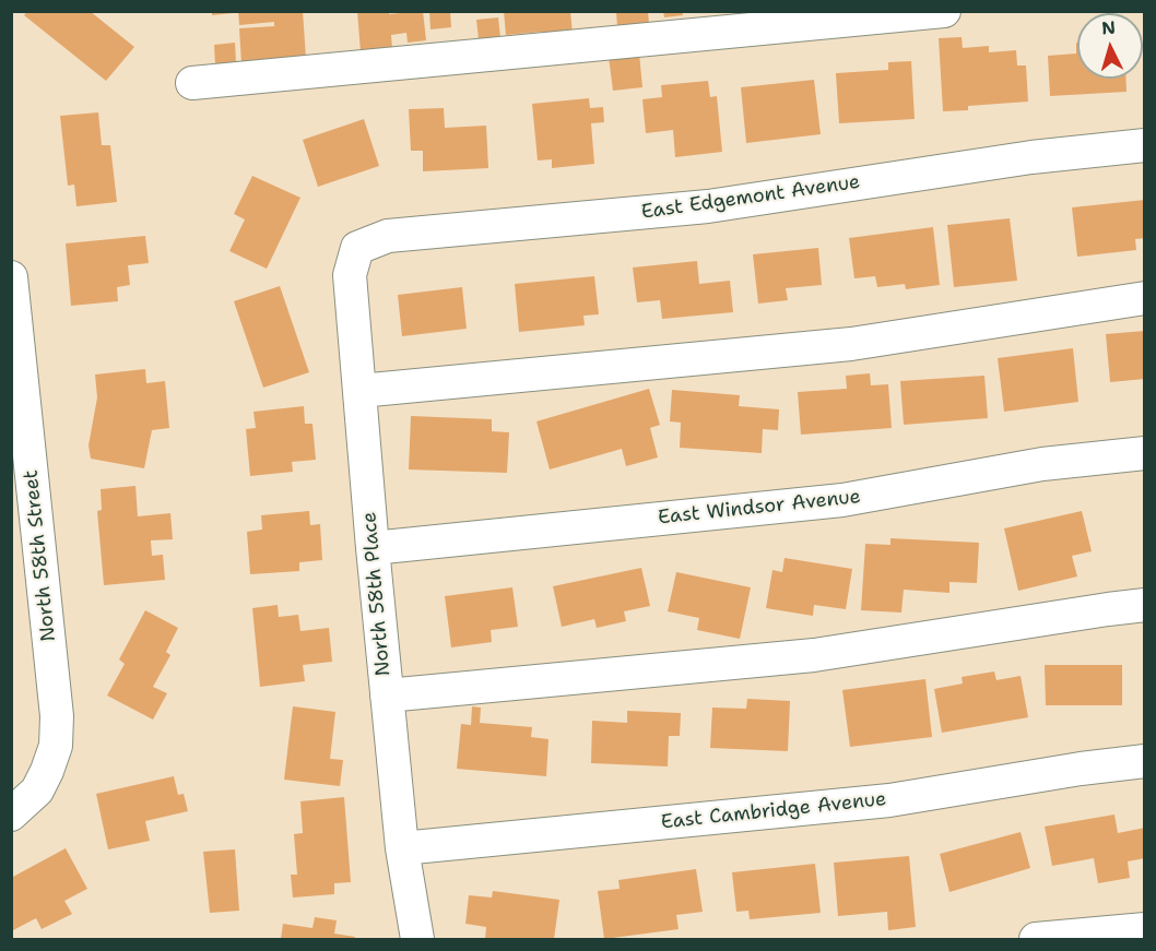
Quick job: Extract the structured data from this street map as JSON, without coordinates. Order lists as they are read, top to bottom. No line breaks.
{"streets":{"street":["East Edgemont Avenue","East Windsor Avenue","North 58th Street","North 58th Place","East Cambridge Avenue"]},"crossings":[["East Edgemont Avenue","North 58th Place"],["East Windsor Avenue","North 58th Place"],["North 58th Place","East Cambridge Avenue"]],"north":"top"}
